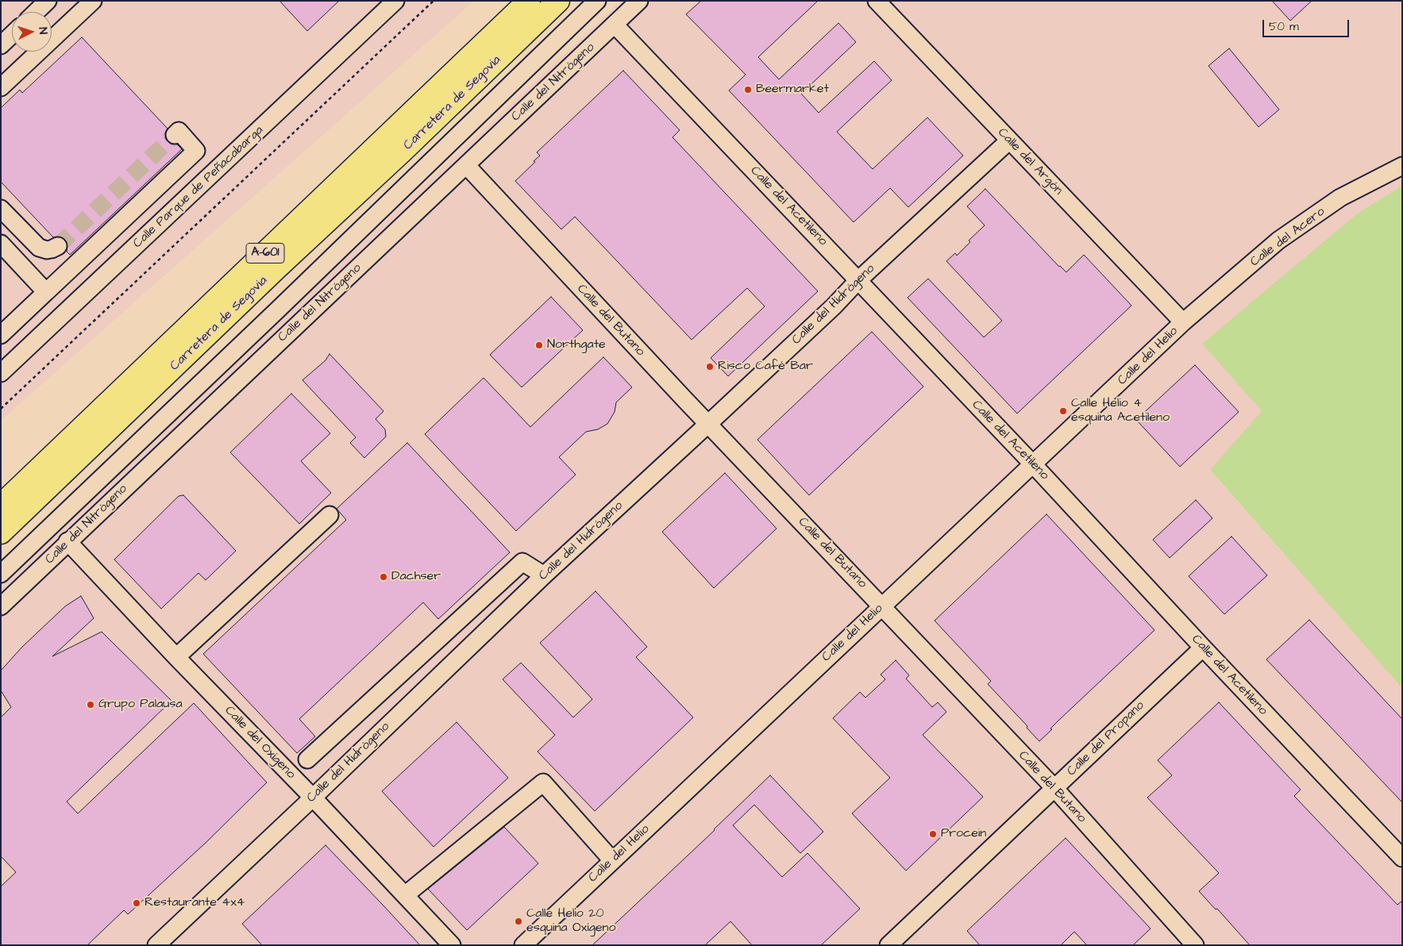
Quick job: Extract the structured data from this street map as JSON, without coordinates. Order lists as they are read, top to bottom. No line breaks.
{"streets":{"highway":["Carretera de Segovia","A-601"],"street":["Calle del Nitrógeno","Calle del Argón","Calle Parque de Peñacabarga","Calle del Acetileno","Calle del Acero","Calle del Hidrógeno","Calle del Butano","Calle del Helio","Calle del Propano","Calle del Oxígeno"]},"crossings":[["Calle del Nitrógeno","Calle del Acetileno"],["Calle del Nitrógeno","Calle del Butano"],["Calle del Nitrógeno","Calle del Oxígeno"],["Calle del Argón","Calle del Acero"],["Calle del Argón","Calle del Hidrógeno"],["Calle del Argón","Calle del Helio"],["Calle del Acetileno","Calle del Hidrógeno"],["Calle del Acetileno","Calle del Helio"],["Calle del Acetileno","Calle del Propano"],["Calle del Acero","Calle del Helio"],["Calle del Hidrógeno","Calle del Butano"],["Calle del Hidrógeno","Calle del Oxígeno"],["Calle del Butano","Calle del Helio"],["Calle del Butano","Calle del Propano"]],"places":["Beermarket","Northgate","Risco Café Bar","Calle Helio 4 esquina Acetileno","Dachser","Grupo Palausa","Procein","Restaurante 4x4","Calle Helio 20 esquina Oxígeno"],"scale_bar":"50 m","north":"right"}
